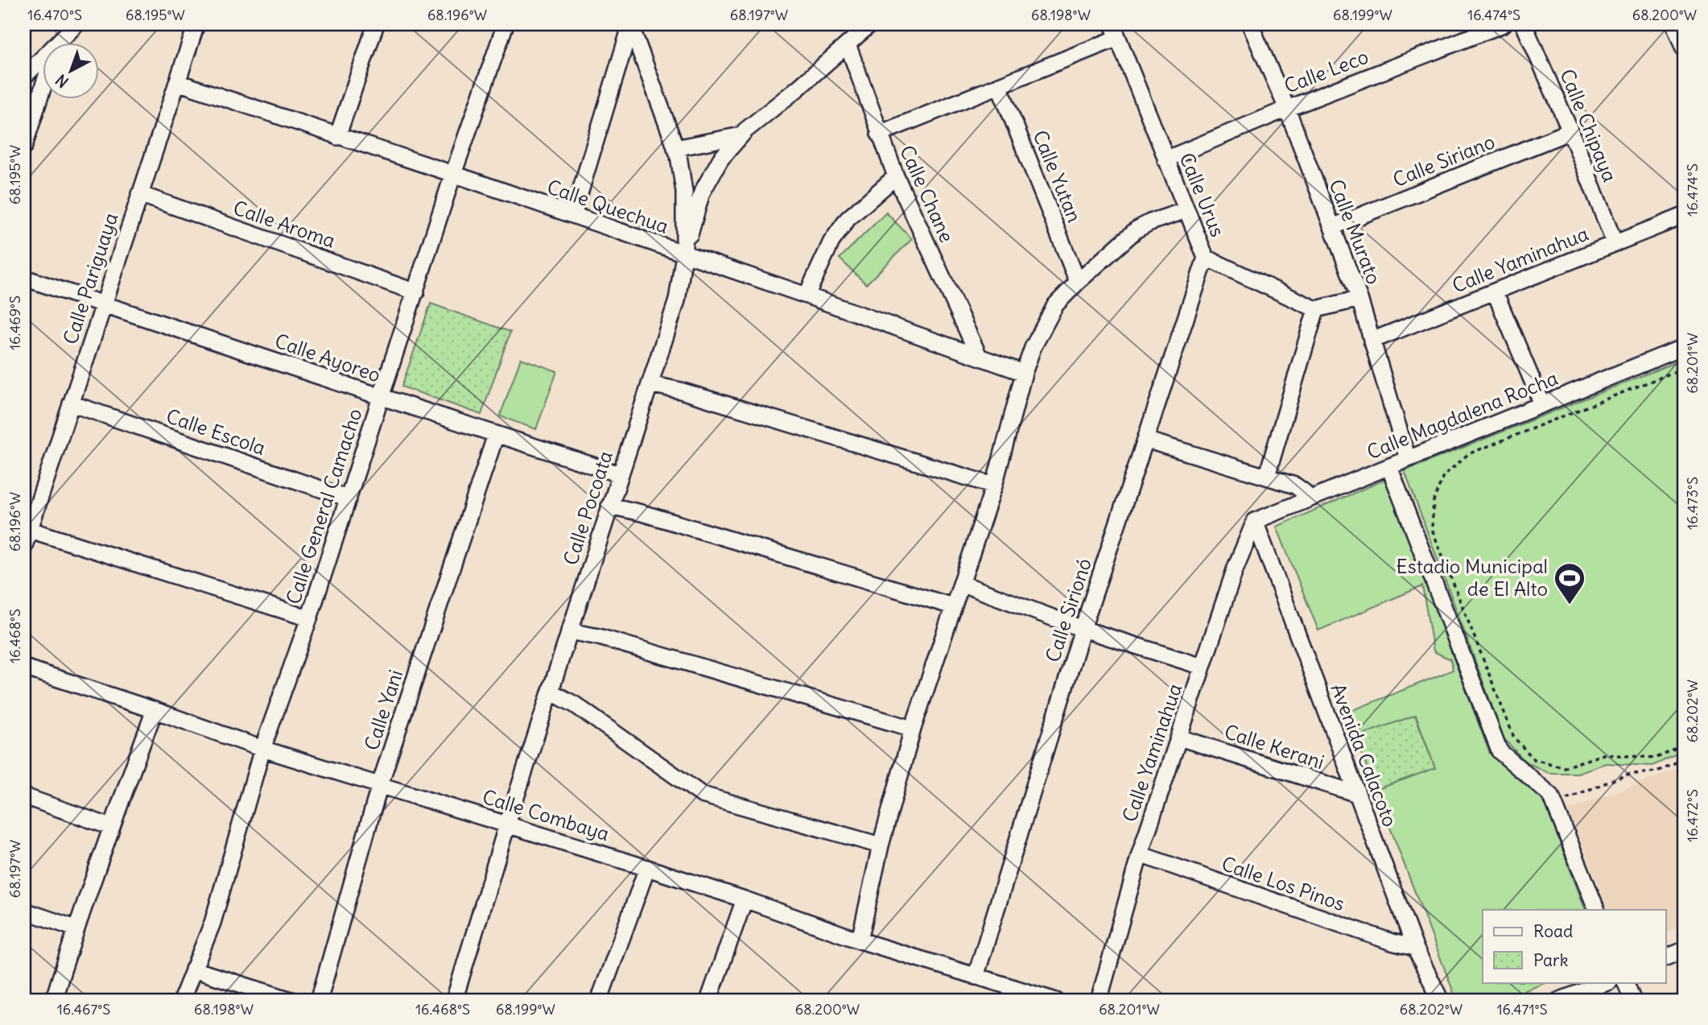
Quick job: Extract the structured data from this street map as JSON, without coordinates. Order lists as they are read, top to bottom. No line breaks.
{"streets":{"street":["Calle Leco","Calle Chipaya","Calle Siriano","Calle Yutan","Calle Chane","Calle Urus","Calle Quechua","Calle Aroma","Calle Murato","Calle Yaminahua","Calle Pariguaya","Calle Ayoreo","Calle Magdalena Rocha","Calle Escola","Calle General Camacho","Calle Pocoata","Calle Sirionó","Calle Yani","Calle Kerani","Avenida Calacoto","Calle Combaya","Calle Los Pinos"]},"crossings":[["Calle Leco","Calle Urus"],["Calle Leco","Calle Murato"],["Calle Chipaya","Calle Siriano"],["Calle Chipaya","Calle Yaminahua"],["Calle Siriano","Calle Murato"],["Calle Chane","Calle Quechua"],["Calle Urus","Calle Sirionó"],["Calle Quechua","Calle Pariguaya"],["Calle Quechua","Calle General Camacho"],["Calle Quechua","Calle Pocoata"],["Calle Aroma","Calle Pariguaya"],["Calle Aroma","Calle General Camacho"],["Calle Murato","Calle Yaminahua"],["Calle Murato","Calle Magdalena Rocha"],["Calle Yaminahua","Calle Magdalena Rocha"],["Calle Yaminahua","Calle Kerani"],["Calle Yaminahua","Avenida Calacoto"],["Calle Yaminahua","Calle Los Pinos"],["Calle Pariguaya","Calle Ayoreo"],["Calle Pariguaya","Calle Escola"],["Calle Ayoreo","Calle General Camacho"],["Calle Ayoreo","Calle Pocoata"],["Calle Ayoreo","Calle Yani"],["Calle Magdalena Rocha","Avenida Calacoto"],["Calle Escola","Calle General Camacho"],["Calle General Camacho","Calle Combaya"],["Calle Pocoata","Calle Combaya"],["Calle Sirionó","Calle Combaya"],["Calle Yani","Calle Combaya"],["Calle Kerani","Avenida Calacoto"],["Avenida Calacoto","Calle Los Pinos"]],"places":{"sports":["Estadio Municipal de El Alto"]},"legend":["Road","Park"],"north":"bottom left","coordinates":["16.470°S","68.195°W","68.196°W","68.197°W","68.198°W","68.199°W","16.474°S","68.200°W","16.469°S","68.201°W","16.473°S","16.468°S","68.202°W","16.472°S","16.467°S","16.471°S"]}
